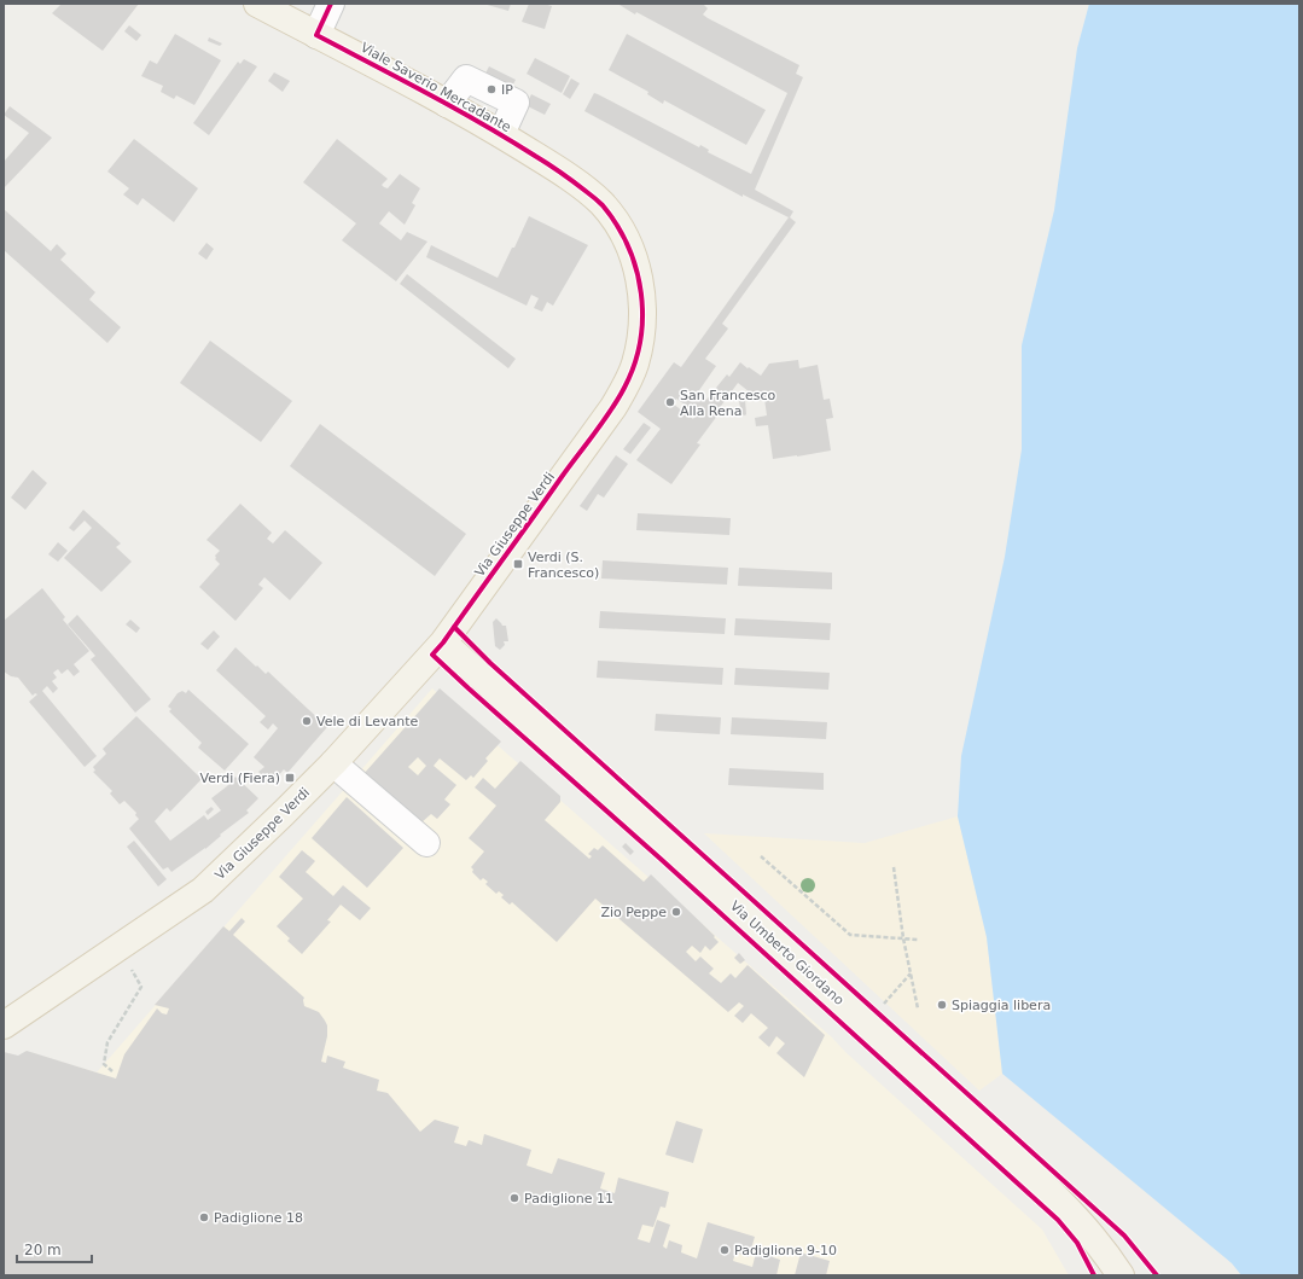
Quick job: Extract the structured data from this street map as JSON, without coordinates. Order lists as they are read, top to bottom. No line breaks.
{"streets":{"main road":["Viale Saverio Mercadante","Via Giuseppe Verdi","Via Umberto Giordano"]},"crossings":[["Viale Saverio Mercadante","Via Giuseppe Verdi"],["Via Giuseppe Verdi","Via Umberto Giordano"]],"places":{"other":["IP","San Francesco Alla Rena","Vele di Levante","Zio Peppe","Spiaggia libera","Padiglione 11","Padiglione 18","Padiglione 9-10"],"transit":["Verdi (S. Francesco)","Verdi (Fiera)"]},"scale_bar":"20 m"}
